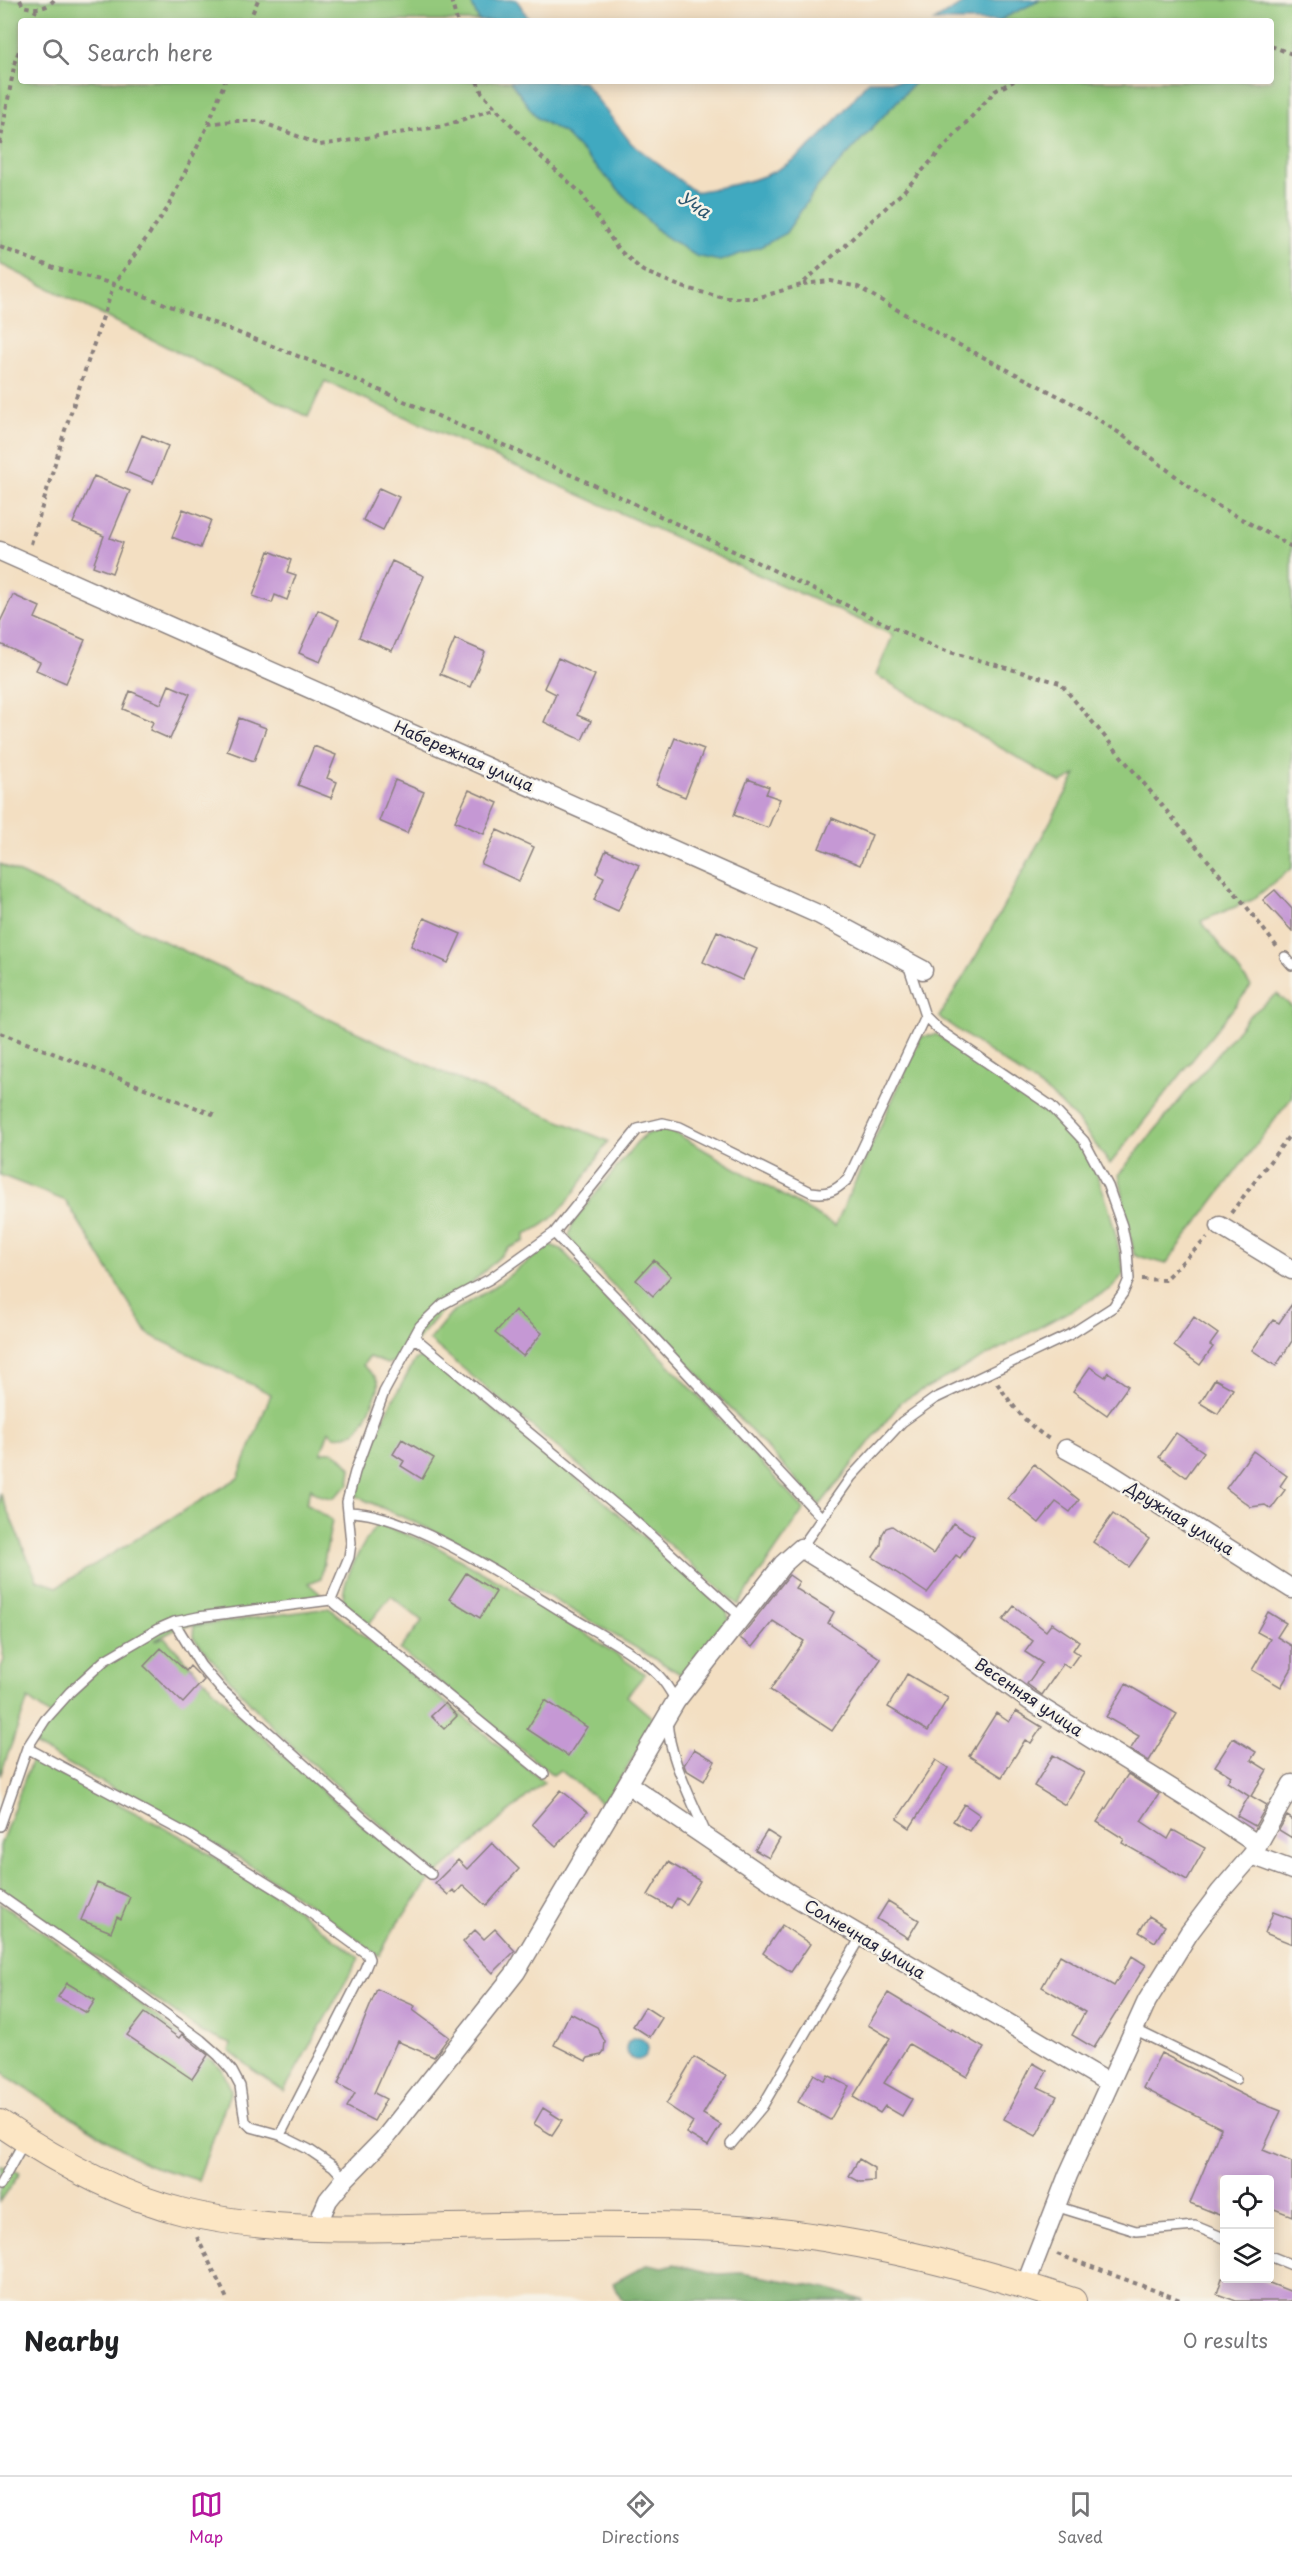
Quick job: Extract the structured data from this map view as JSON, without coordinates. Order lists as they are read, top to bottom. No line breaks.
{"streets":{"street":["Набережная улица","Дружная улица","Весенняя улица","Солнечная улица"]},"water":["Уча"],"page":{"search":"Search here","heading":["Nearby","0 results"],"nav":["Map","Directions","Saved"]}}
